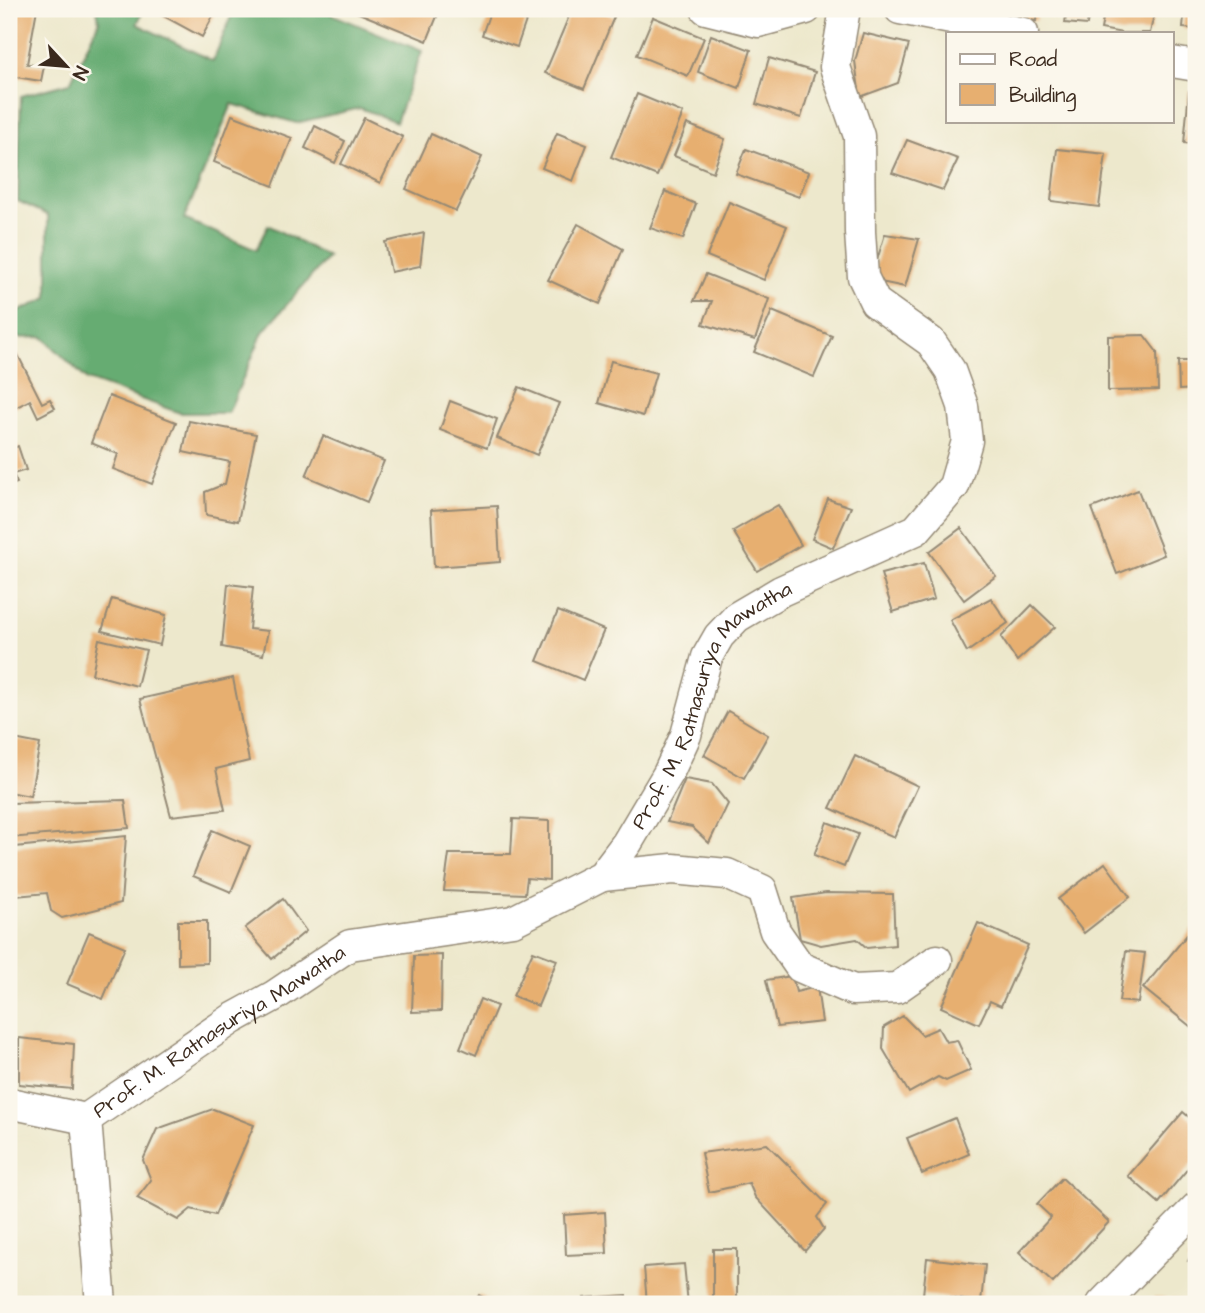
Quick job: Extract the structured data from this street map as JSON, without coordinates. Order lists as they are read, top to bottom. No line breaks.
{"streets":{"street":["Prof. M. Ratnasuriya Mawatha"]},"legend":["Road","Building"],"north":"bottom right"}
